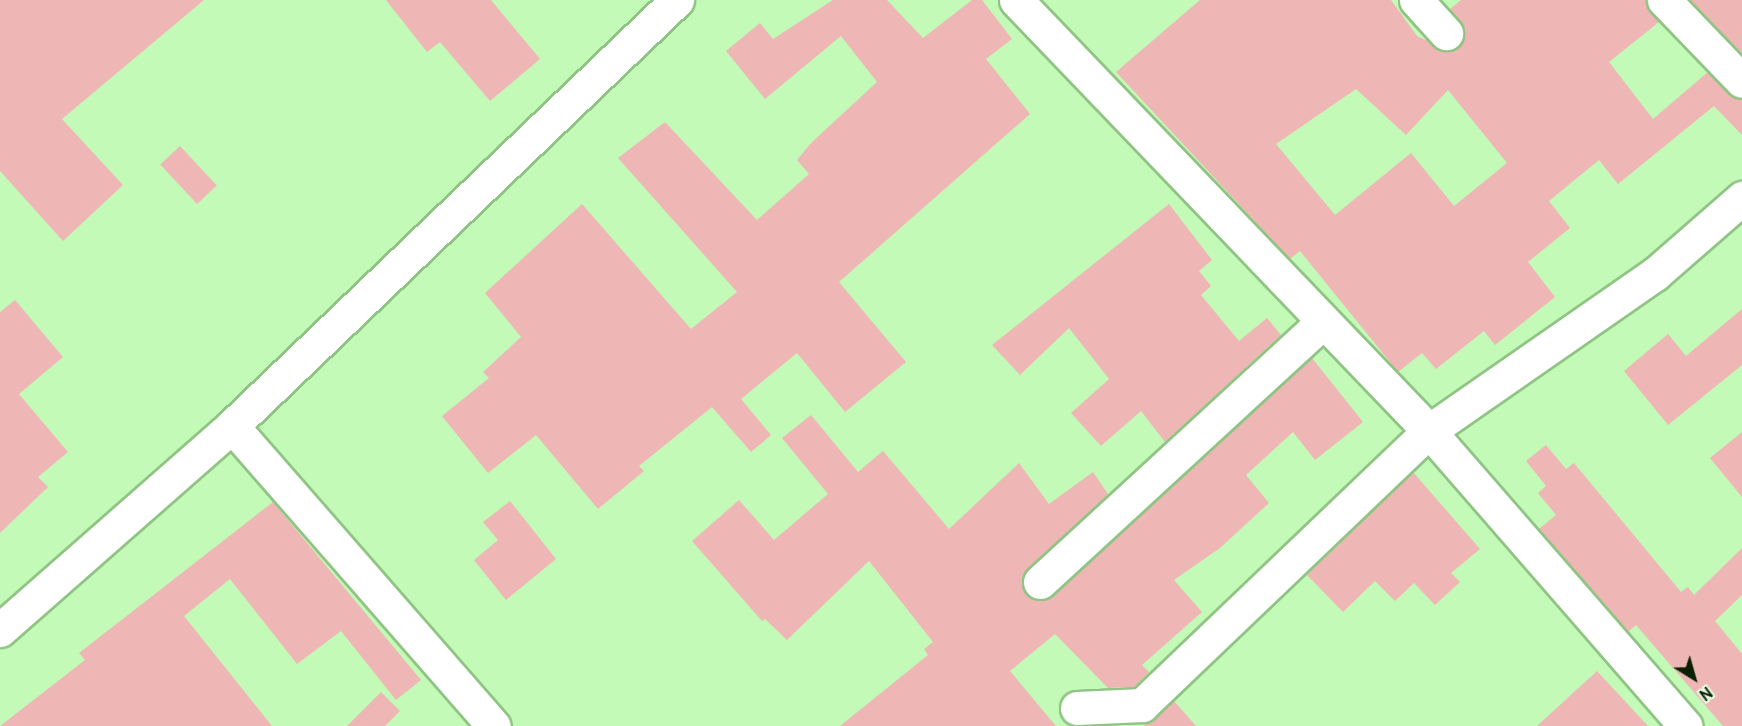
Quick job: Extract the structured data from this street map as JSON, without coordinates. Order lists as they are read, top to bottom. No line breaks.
{"north":"bottom right"}
